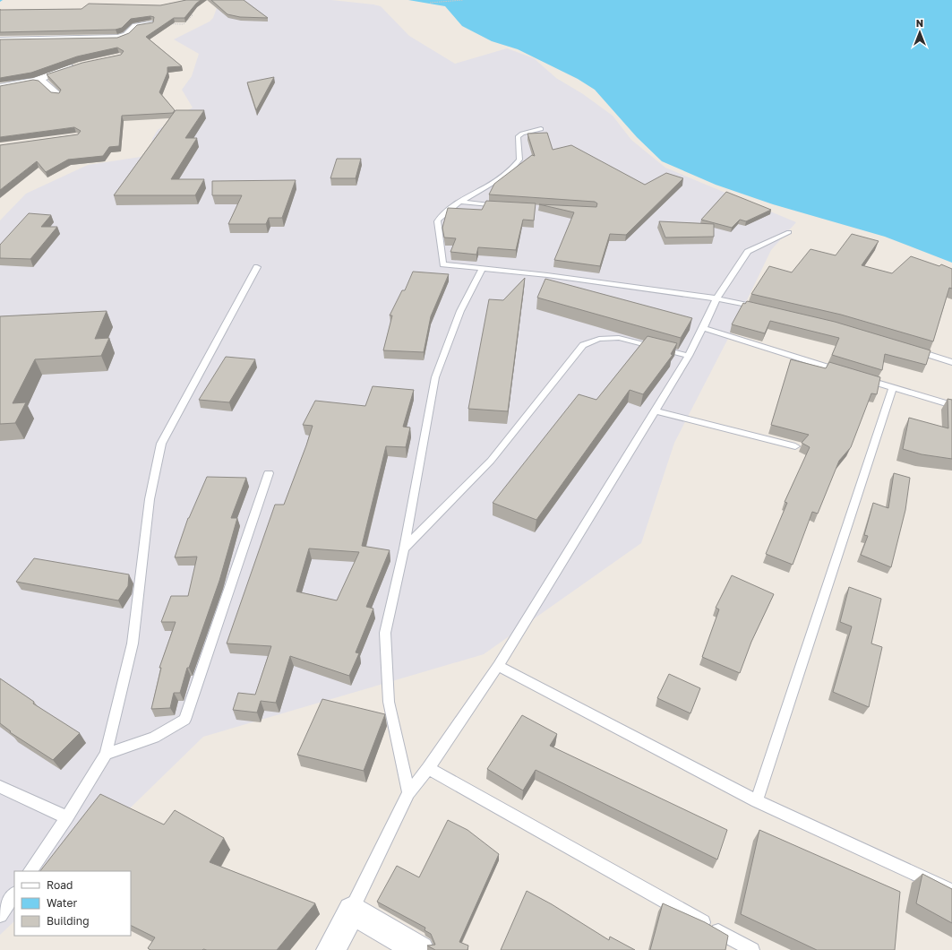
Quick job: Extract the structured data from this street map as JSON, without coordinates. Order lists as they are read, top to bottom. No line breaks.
{"legend":["Road","Water","Building"],"north":"top"}
